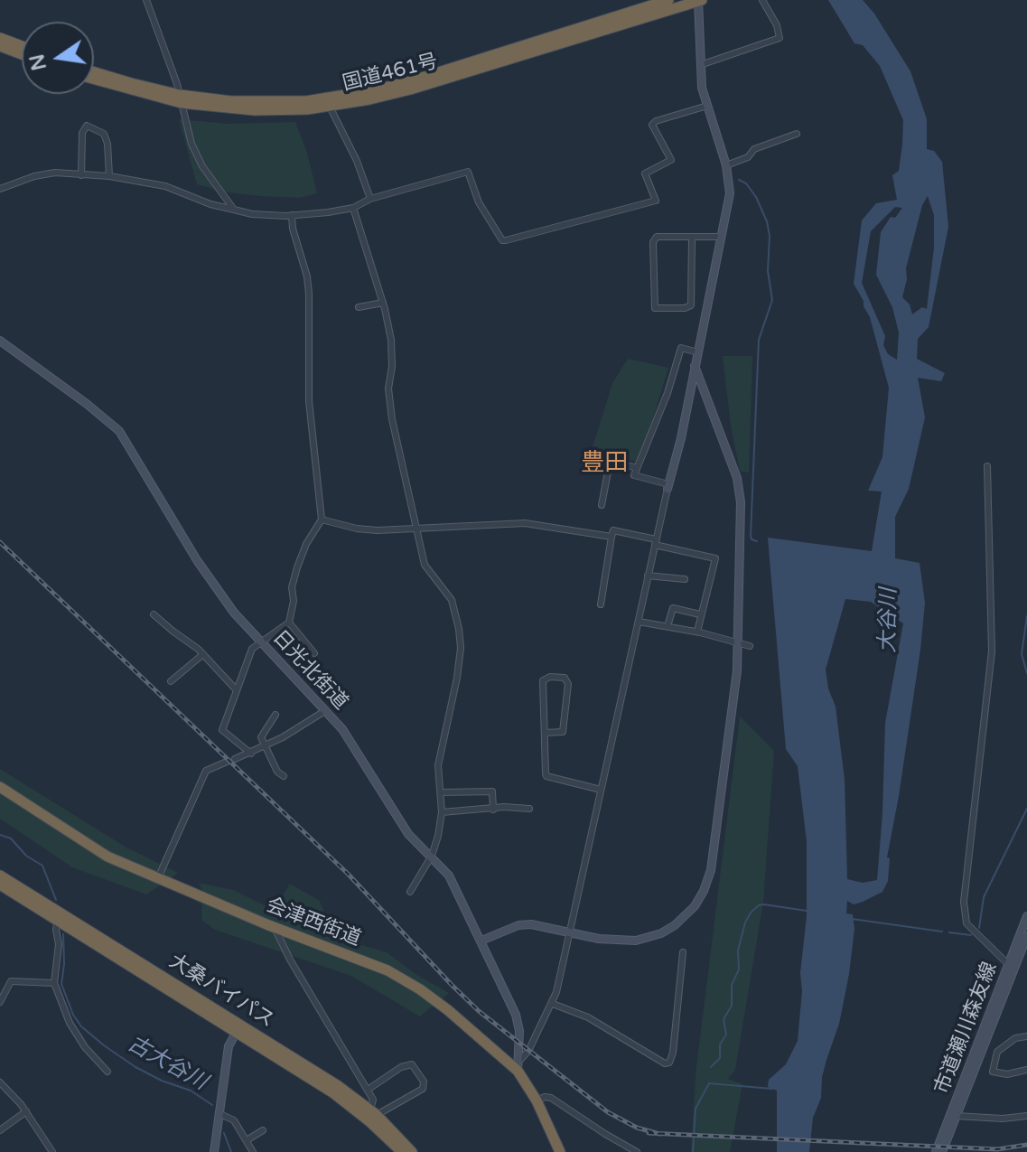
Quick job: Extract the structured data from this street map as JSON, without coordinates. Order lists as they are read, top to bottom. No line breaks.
{"streets":{"highway":["国道461号","会津西街道","大桑バイパス"],"street":["日光北街道","市道瀬川森友線"]},"crossings":[["日光北街道","会津西街道"]],"districts":["豊田"],"water":["大谷川","古大谷川"],"north":"left"}
